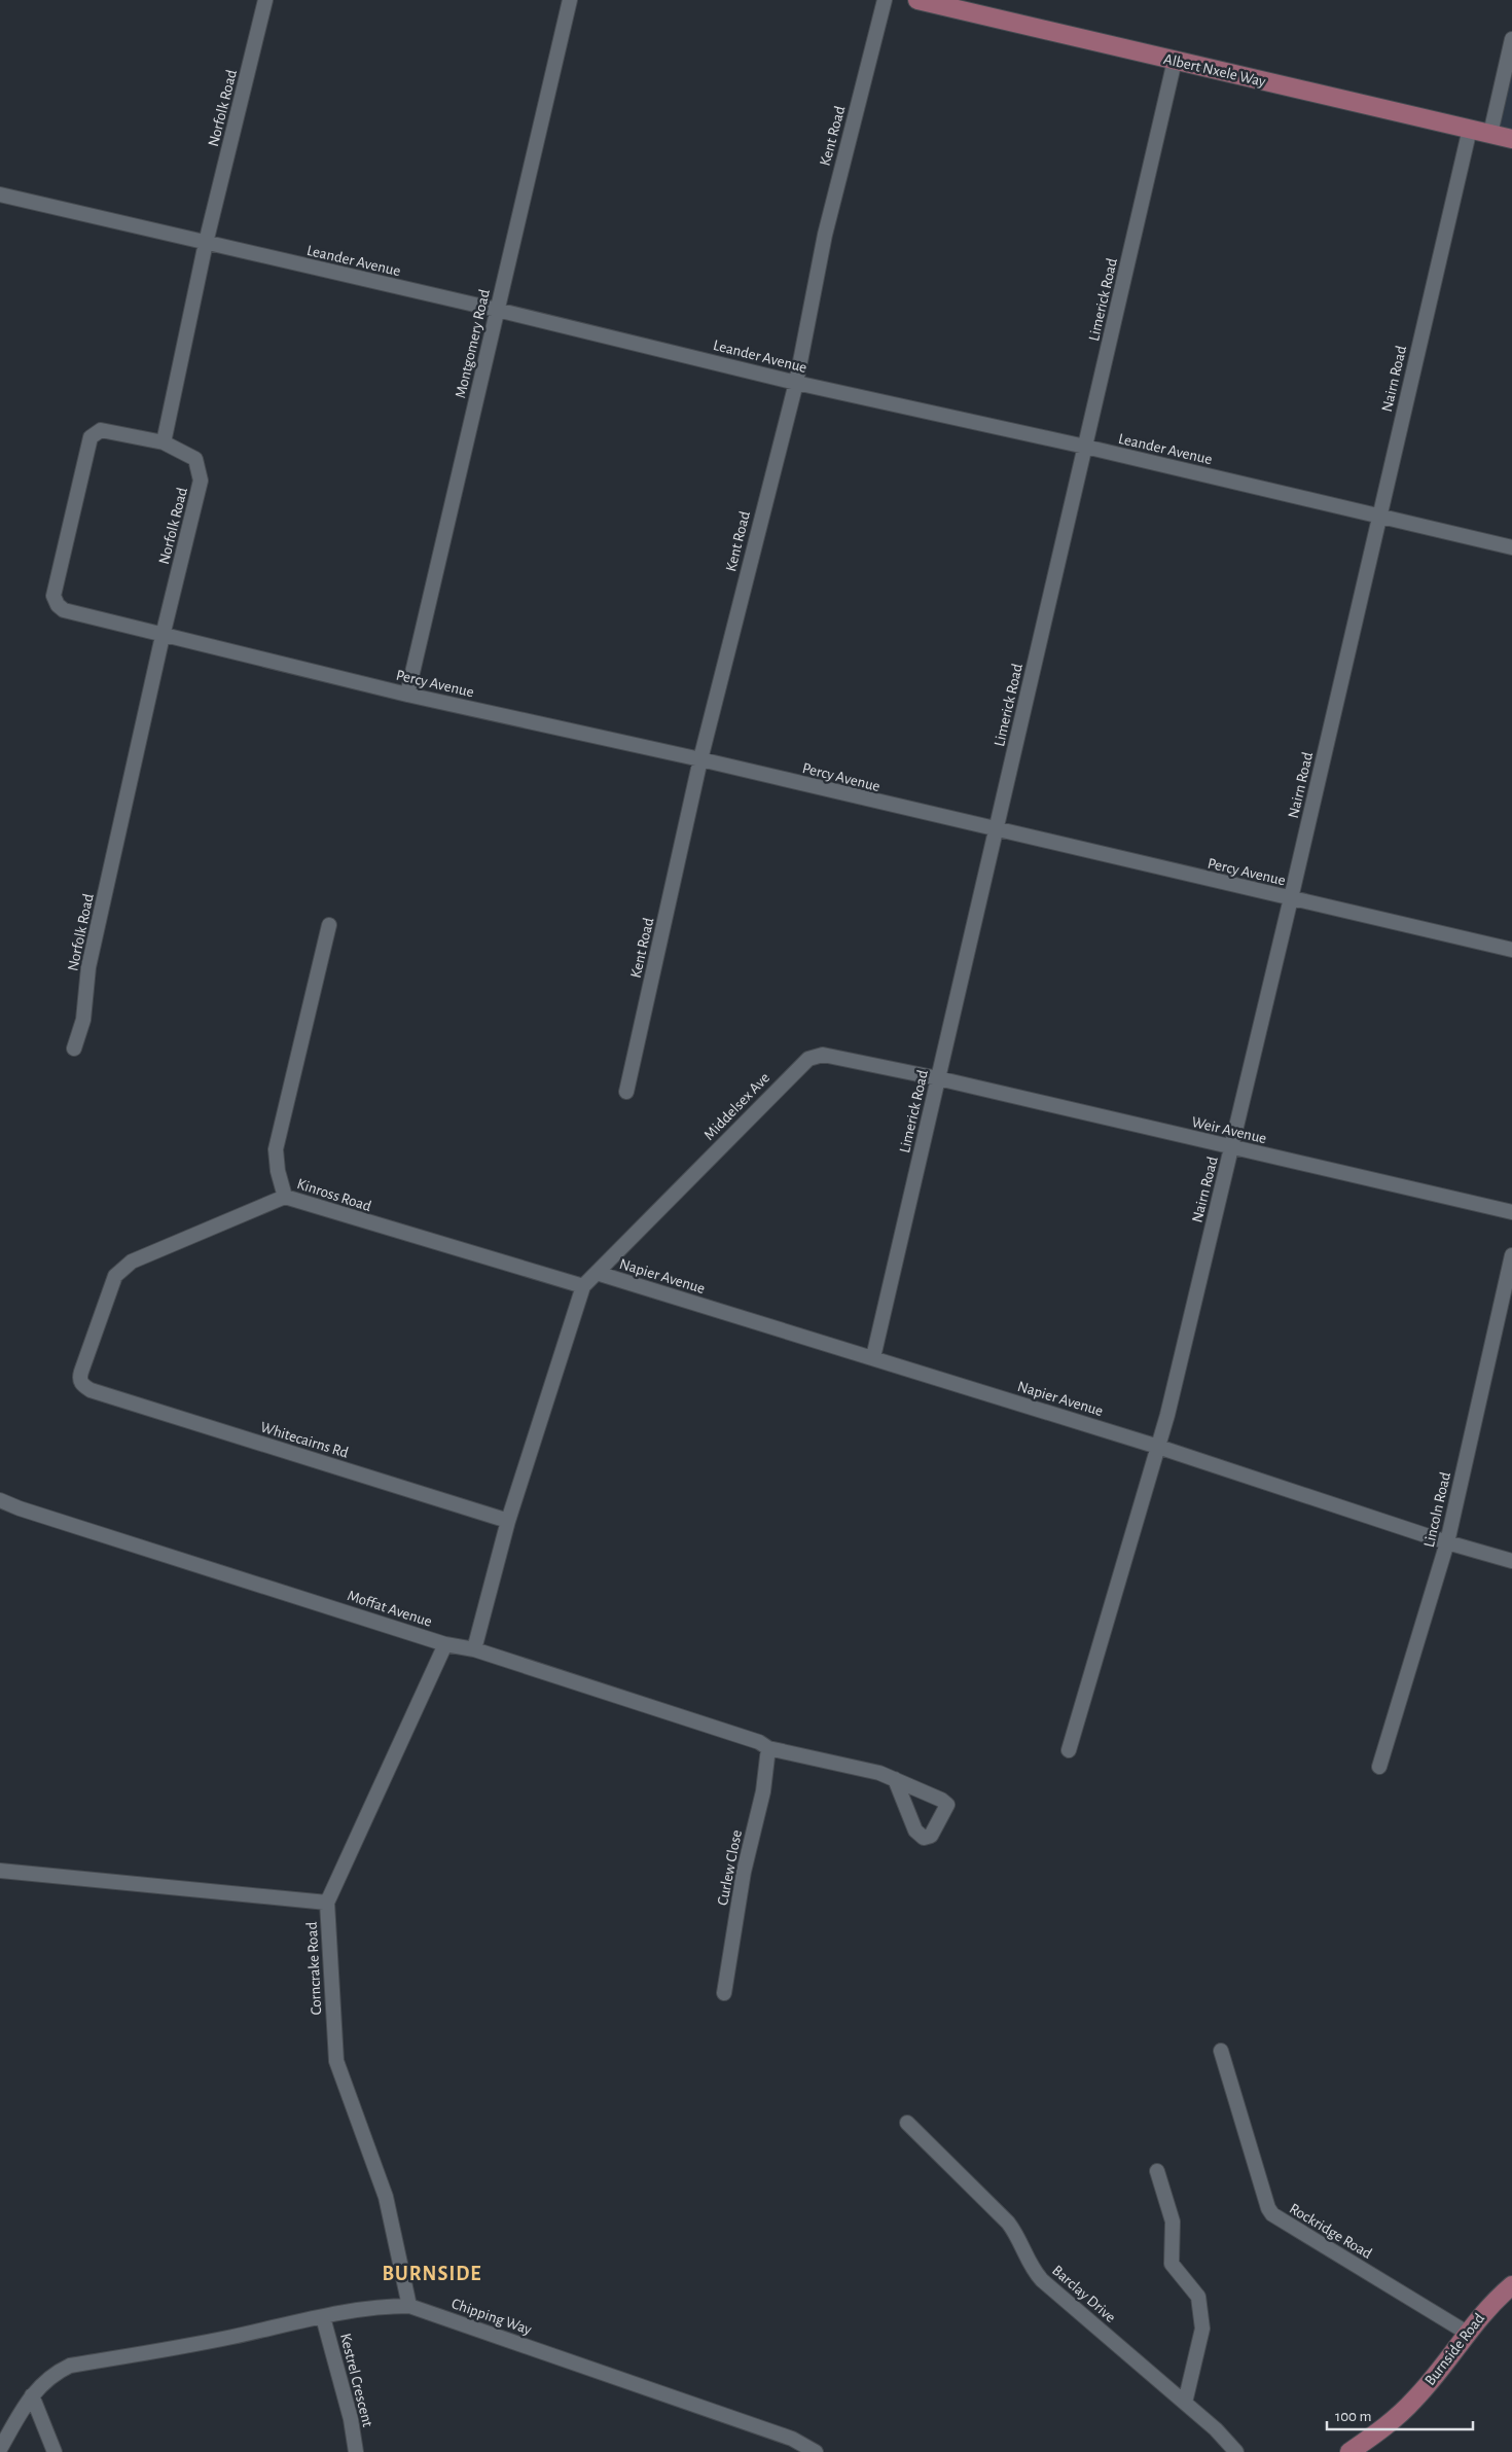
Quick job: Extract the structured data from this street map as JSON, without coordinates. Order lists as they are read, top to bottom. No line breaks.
{"streets":{"main road":["Albert Nxele Way","Burnside Road"],"street":["Norfolk Road","Kent Road","Leander Avenue","Limerick Road","Montgomery Road","Nairn Road","Percy Avenue","Middelsex Ave","Weir Avenue","Kinross Road","Napier Avenue","Whitecairns Rd","Lincoln Road","Moffat Avenue","Curlew Close","Corncrake Road","Rockridge Road","Barclay Drive","Chipping Way","Kestrel Crescent"]},"crossings":[["Albert Nxele Way","Limerick Road"],["Albert Nxele Way","Nairn Road"],["Norfolk Road","Leander Avenue"],["Norfolk Road","Percy Avenue"],["Kent Road","Leander Avenue"],["Kent Road","Percy Avenue"],["Leander Avenue","Limerick Road"],["Leander Avenue","Montgomery Road"],["Leander Avenue","Nairn Road"],["Limerick Road","Percy Avenue"],["Limerick Road","Middelsex Ave"],["Limerick Road","Weir Avenue"],["Limerick Road","Napier Avenue"],["Montgomery Road","Percy Avenue"],["Nairn Road","Percy Avenue"],["Nairn Road","Weir Avenue"],["Nairn Road","Napier Avenue"],["Middelsex Ave","Weir Avenue"],["Middelsex Ave","Kinross Road"],["Middelsex Ave","Napier Avenue"],["Kinross Road","Whitecairns Rd"],["Napier Avenue","Lincoln Road"],["Moffat Avenue","Curlew Close"],["Moffat Avenue","Corncrake Road"],["Corncrake Road","Chipping Way"],["Rockridge Road","Burnside Road"],["Chipping Way","Kestrel Crescent"]],"districts":["BURNSIDE"],"scale_bar":"100 m"}
